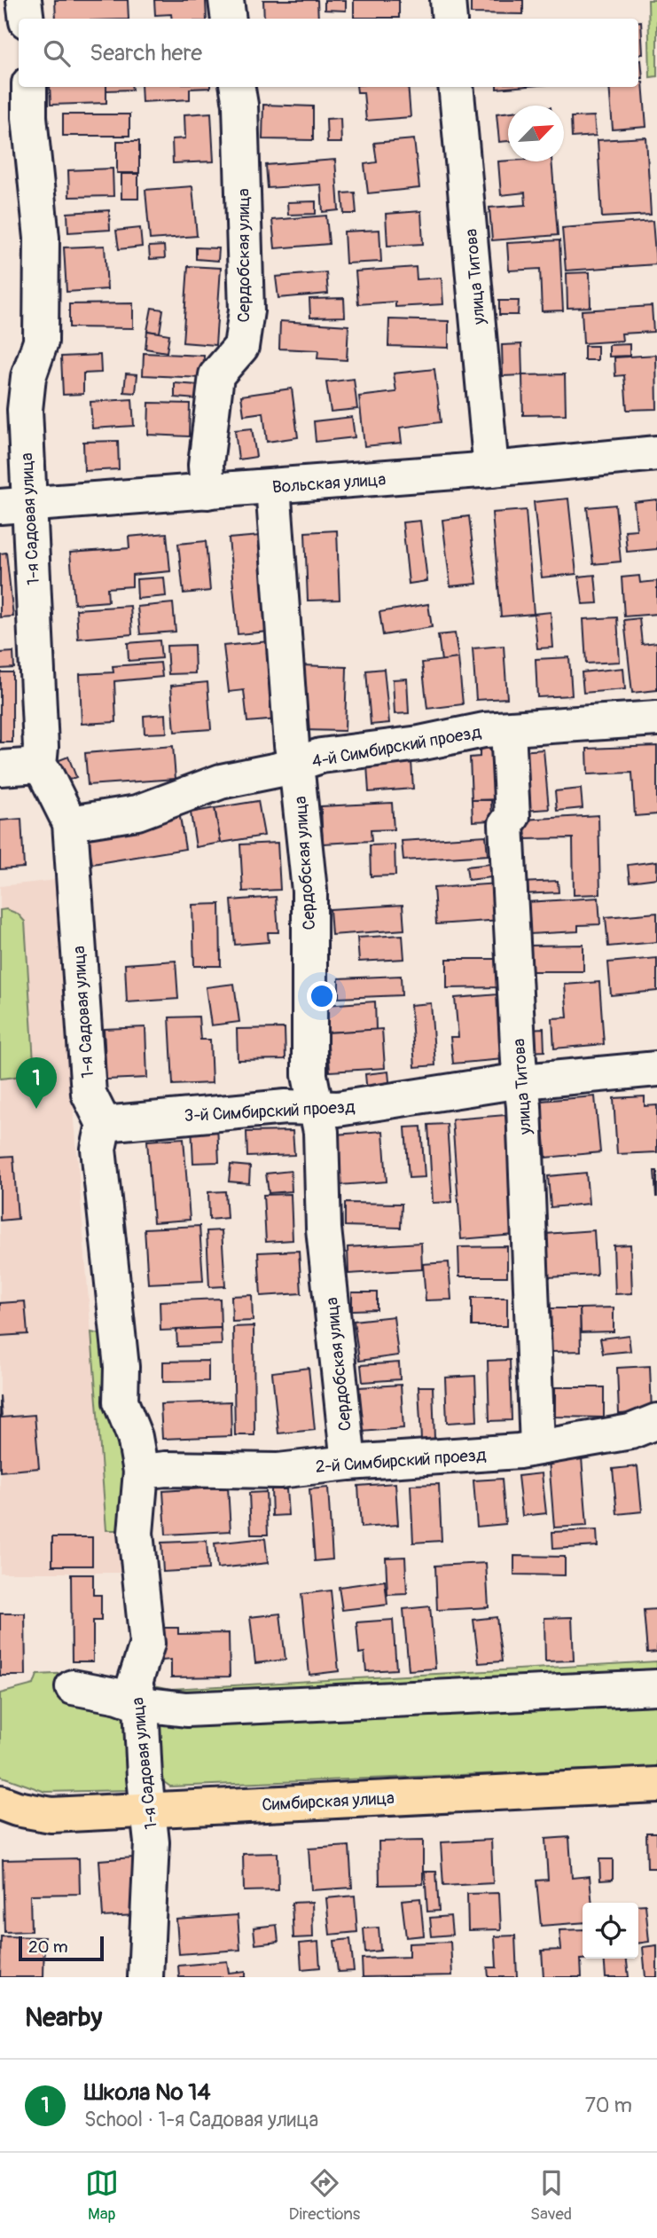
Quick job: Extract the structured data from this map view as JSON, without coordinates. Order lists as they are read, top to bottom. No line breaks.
{"streets":{"main road":["Симбирская улица"],"street":["Сердобская улица","улица Титова","Вольская улица","1-я Садовая улица","4-й Симбирский проезд","3-й Симбирский проезд","2-й Симбирский проезд"]},"crossings":[["Сердобская улица","Вольская улица"],["Сердобская улица","4-й Симбирский проезд"],["Сердобская улица","3-й Симбирский проезд"],["Сердобская улица","2-й Симбирский проезд"],["улица Титова","Вольская улица"],["улица Титова","4-й Симбирский проезд"],["улица Титова","3-й Симбирский проезд"],["улица Титова","2-й Симбирский проезд"],["Вольская улица","1-я Садовая улица"],["1-я Садовая улица","4-й Симбирский проезд"],["1-я Садовая улица","3-й Симбирский проезд"],["1-я Садовая улица","2-й Симбирский проезд"],["1-я Садовая улица","Симбирская улица"]],"scale_bar":"20 m","north":"top right","page":{"search":"Search here","pins":"1","scale":"20 m","heading":"Nearby","list":[{"mark":"1","name":"Школа № 14","note":"School · 1-я Садовая улица","value":"70 m"}],"nav":["Map","Directions","Saved"]}}
